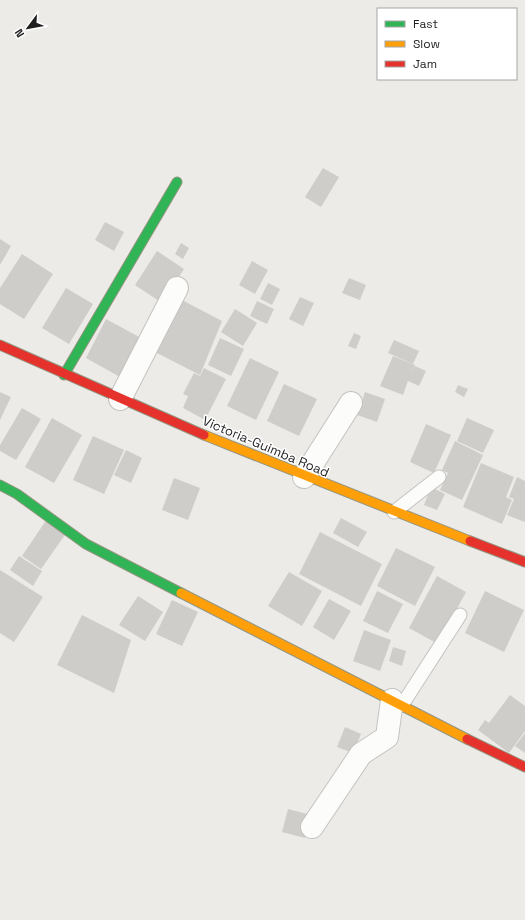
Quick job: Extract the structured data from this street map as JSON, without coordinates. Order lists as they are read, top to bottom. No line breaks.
{"streets":{"street":["Victoria-Guimba Road"]},"legend":["Fast","Slow","Jam"],"north":"bottom left"}
